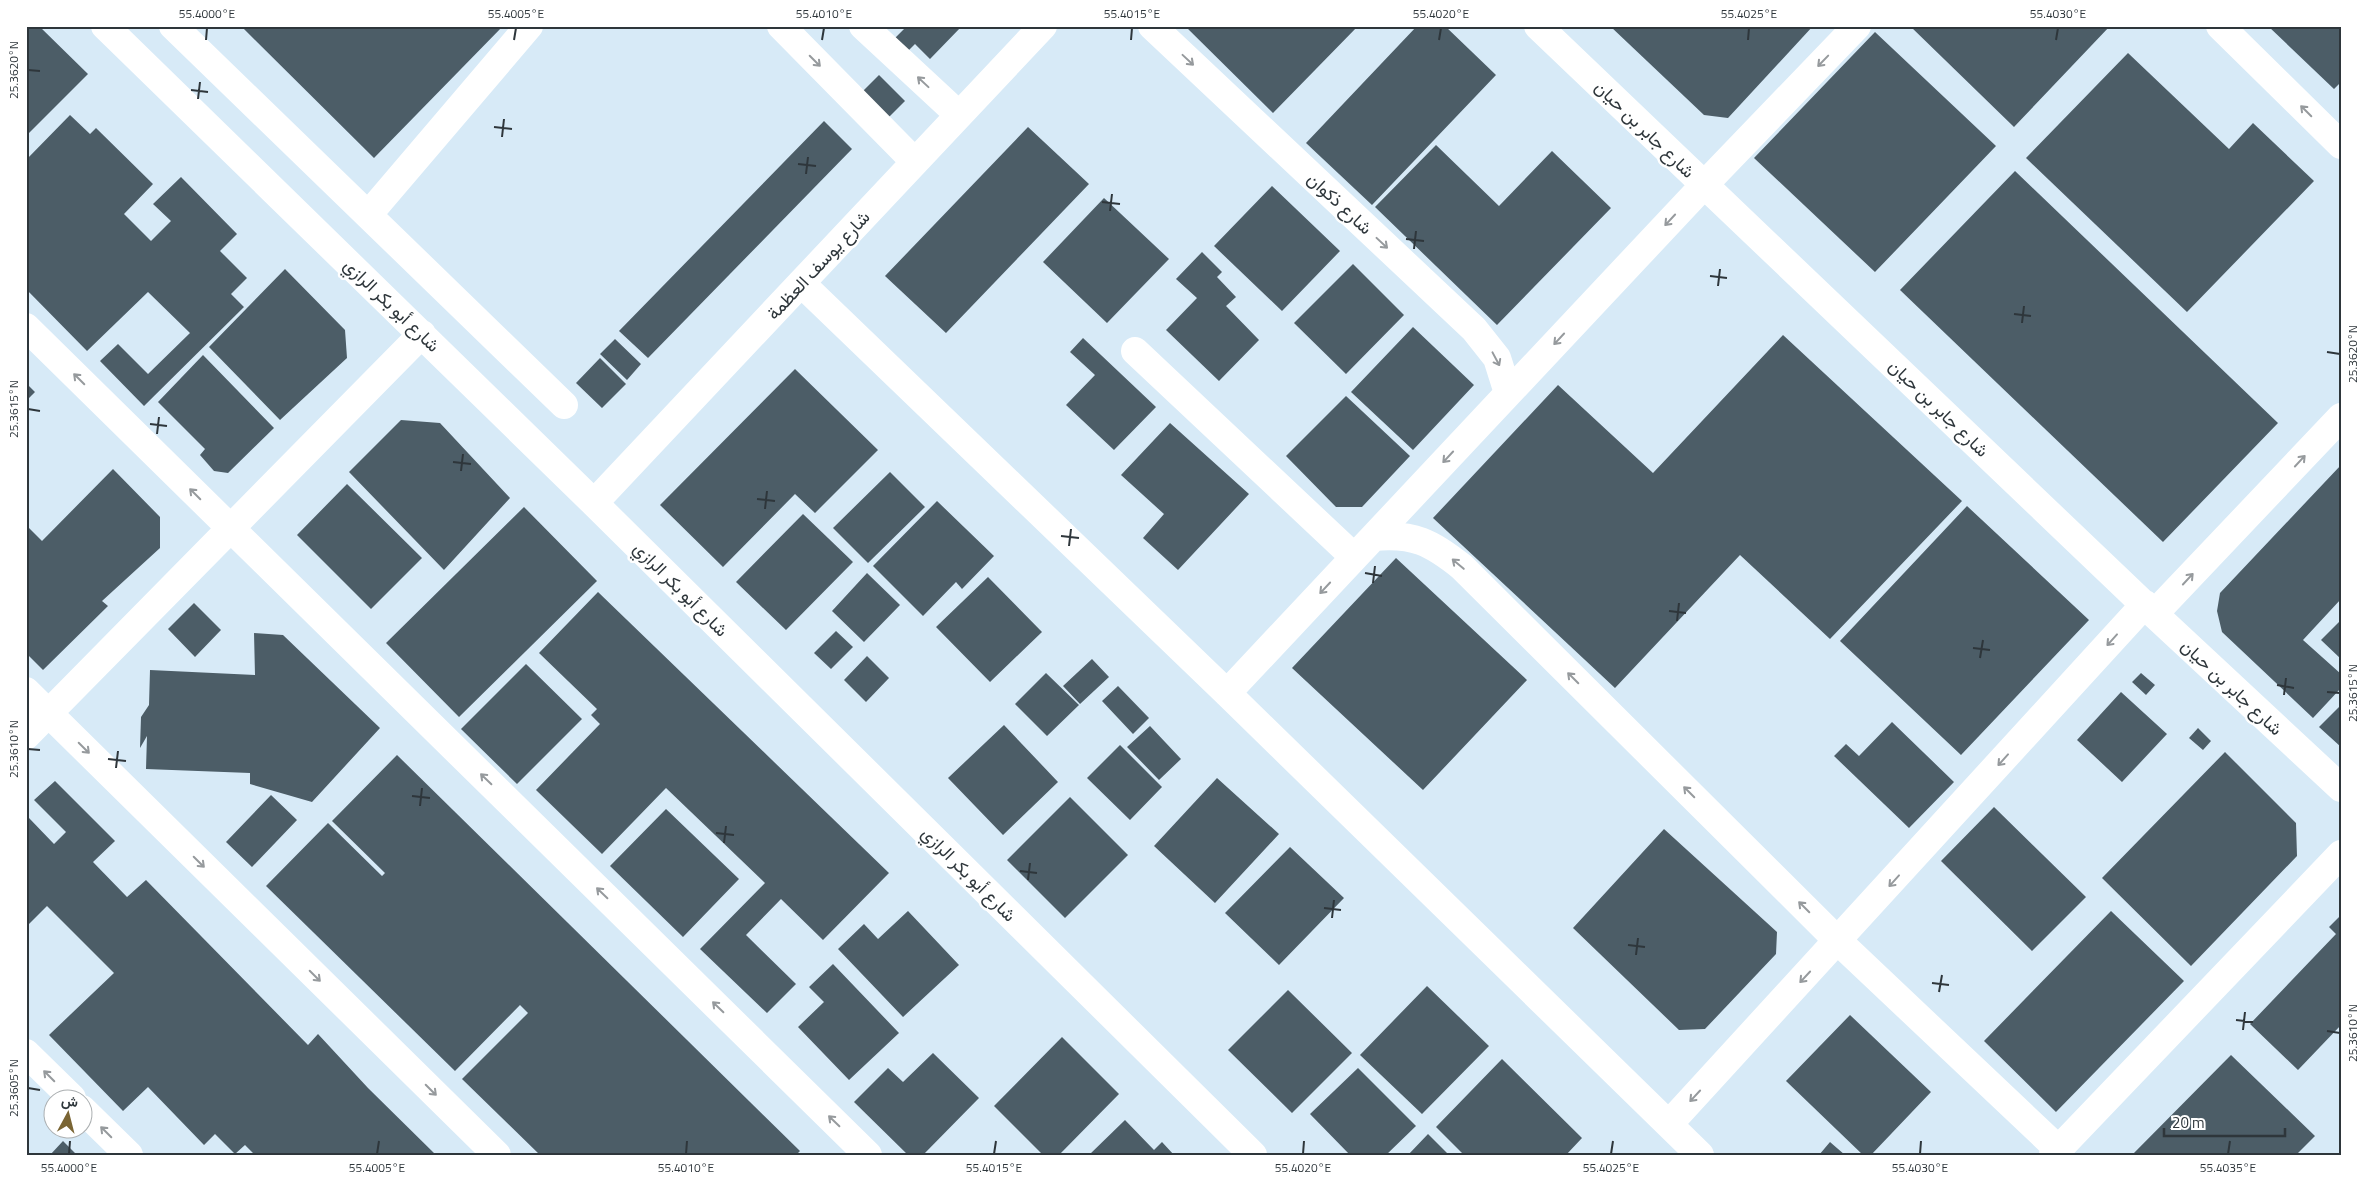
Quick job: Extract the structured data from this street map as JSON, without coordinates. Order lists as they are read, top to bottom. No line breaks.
{"streets":{"street":["شارع جابر بن حيان","شارع ذكوان","شارع يوسف العظمة","شارع أبو بكر الرازي"]},"crossings":[["شارع يوسف العظمة","شارع أبو بكر الرازي"]],"one_way":["شارع ذكوان"],"scale_bar":"20 m","north":"top","coordinates":["55.4000°E","55.4005°E","55.4010°E","55.4015°E","55.4020°E","55.4025°E","55.4030°E","25.3620°N","25.3615°N","25.3610°N","25.3605°N","55.4035°E"]}
